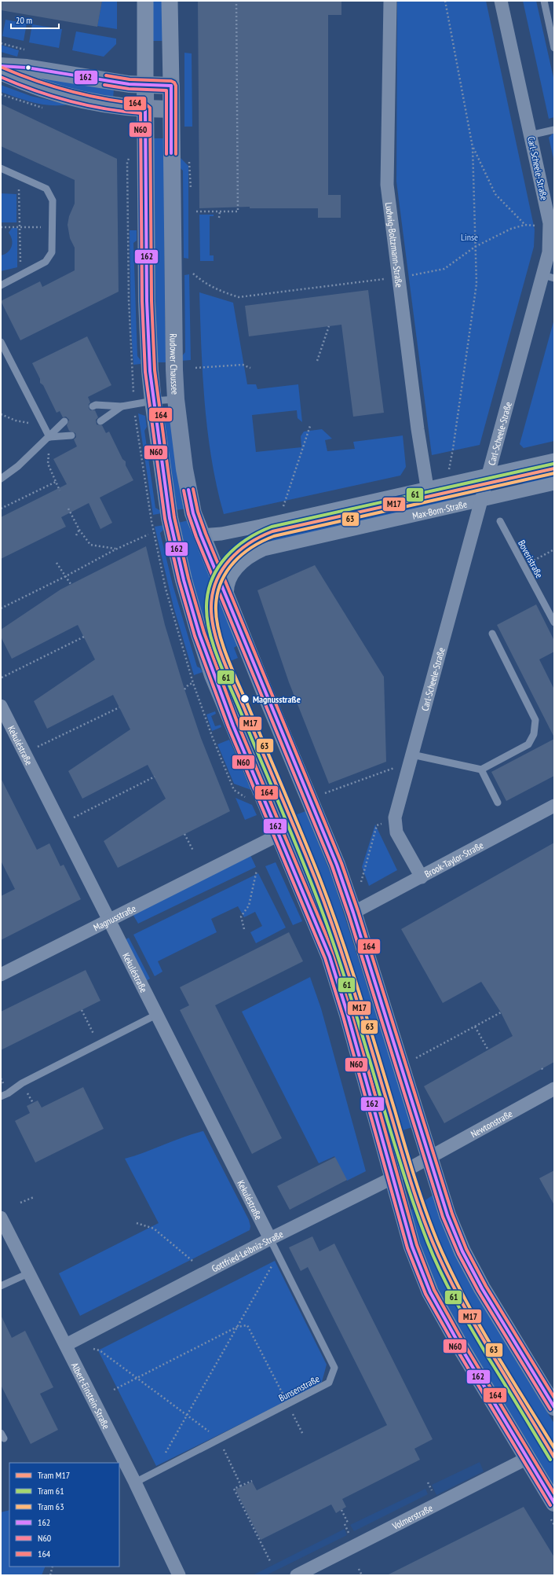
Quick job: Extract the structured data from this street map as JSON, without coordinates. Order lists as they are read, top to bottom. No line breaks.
{"streets":{"main road":["Rudower Chaussee"],"street":["Carl-Scheele-Straße","Ludwig-Boltzmann-Straße","Max-Born-Straße","Kekuléstraße","Brook-Taylor-Straße","Magnusstraße","Newtonstraße","Gottfried-Leibniz-Straße","Albert-Einstein-Straße","Volmerstraße"],"lane":["Boveristraße","Bunsenstraße"]},"crossings":[["Carl-Scheele-Straße","Max-Born-Straße"],["Carl-Scheele-Straße","Brook-Taylor-Straße"],["Rudower Chaussee","Max-Born-Straße"],["Rudower Chaussee","Brook-Taylor-Straße"],["Rudower Chaussee","Newtonstraße"],["Rudower Chaussee","Gottfried-Leibniz-Straße"],["Kekuléstraße","Magnusstraße"],["Kekuléstraße","Gottfried-Leibniz-Straße"],["Kekuléstraße","Bunsenstraße"],["Newtonstraße","Gottfried-Leibniz-Straße"],["Gottfried-Leibniz-Straße","Bunsenstraße"],["Gottfried-Leibniz-Straße","Albert-Einstein-Straße"],["Bunsenstraße","Albert-Einstein-Straße"]],"parks":["Linse"],"places":["Magnusstraße"],"lines":["transit line 162","transit line 164","transit line N60","tram line 61","tram line M17","tram line 63"],"legend":["Tram M17","Tram 61","Tram 63","162","N60","164"],"scale_bar":"20 m"}
